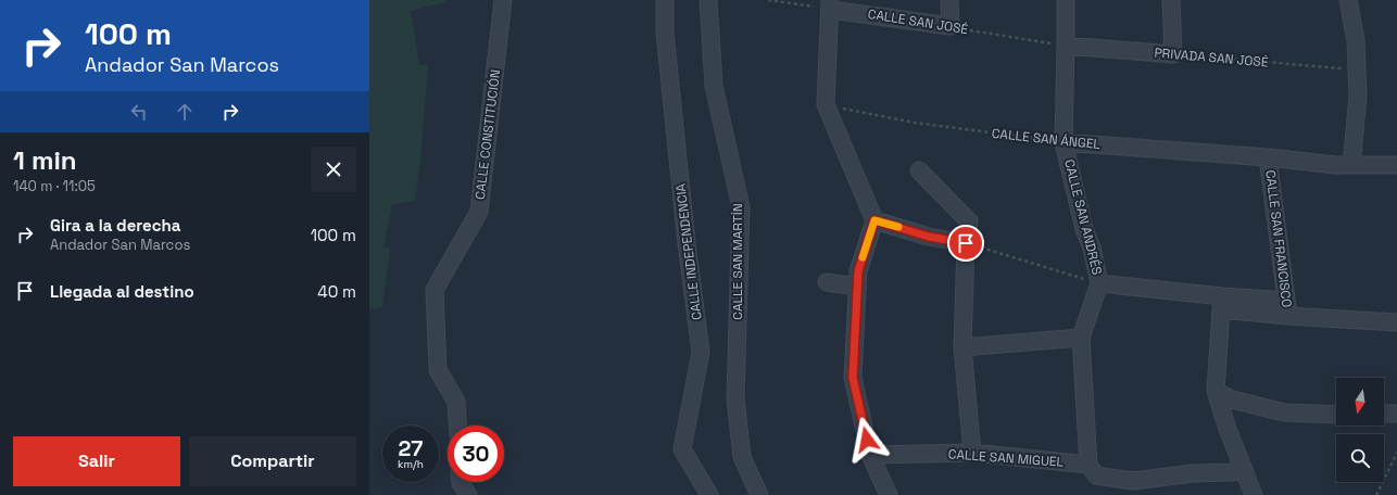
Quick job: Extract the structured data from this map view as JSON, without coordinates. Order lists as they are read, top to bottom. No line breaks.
{"streets":{"street":["CALLE SAN JOSÉ","PRIVADA SAN JOSÉ","CALLE CONSTITUCIÓN","CALLE SAN ÁNGEL","CALLE SAN ANDRÉS","CALLE SAN FRANCISCO","CALLE INDEPENDENCIA","CALLE SAN MARTÍN","CALLE SAN MIGUEL"]},"crossings":[["CALLE SAN JOSÉ","PRIVADA SAN JOSÉ"],["CALLE SAN JOSÉ","CALLE SAN ANDRÉS"],["PRIVADA SAN JOSÉ","CALLE SAN ANDRÉS"],["CALLE SAN ÁNGEL","CALLE SAN ANDRÉS"],["CALLE SAN ÁNGEL","CALLE SAN FRANCISCO"],["CALLE SAN ANDRÉS","CALLE SAN MIGUEL"]],"north":"bottom","page":{"turn":["100 m","Andador San Marcos"],"heading":["1 min","140 m · 11:05"],"list":[{"name":"Gira a la derecha","note":"Andador San Marcos","value":"100 m"},{"name":"Llegada al destino","value":"40 m"}],"speed":"27 km/h","limit":"30","buttons":["Salir","Compartir"]}}
